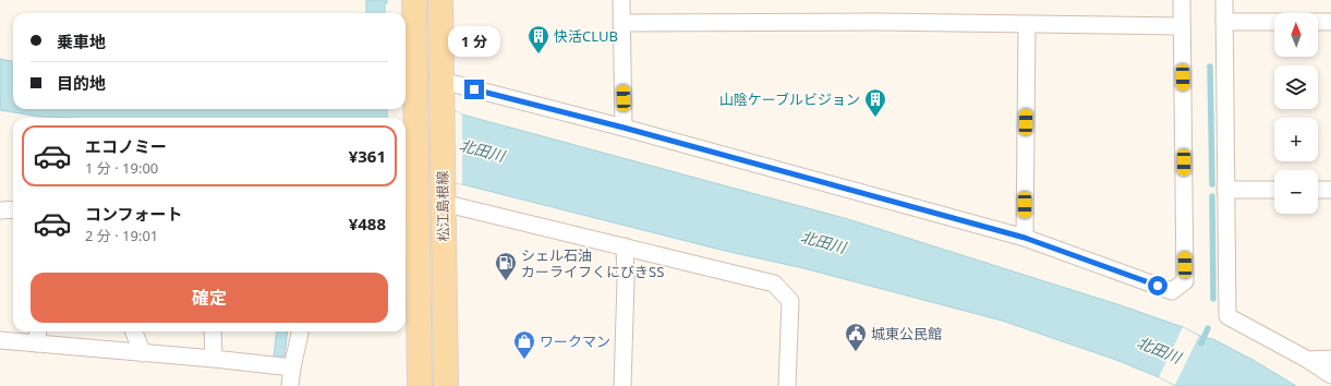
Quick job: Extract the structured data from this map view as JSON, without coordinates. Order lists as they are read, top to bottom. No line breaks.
{"streets":{"main road":["松江島根線"]},"water":["北田川"],"places":{"building":["快活CLUB","山陰ケーブルビジョン"],"fuel station":["シェル石油 カーライフくにびきSS"],"public building":["城東公民館"],"shop":["ワークマン"]},"north":"top","page":{"map_buttons":["+","−"],"banner":["乗車地","目的地"],"bubble":"1 分","list":[{"name":"エコノミー","note":"1 分 · 19:00","value":"¥361"},{"name":"コンフォート","note":"2 分 · 19:01","value":"¥488"}],"buttons":"確定"}}
